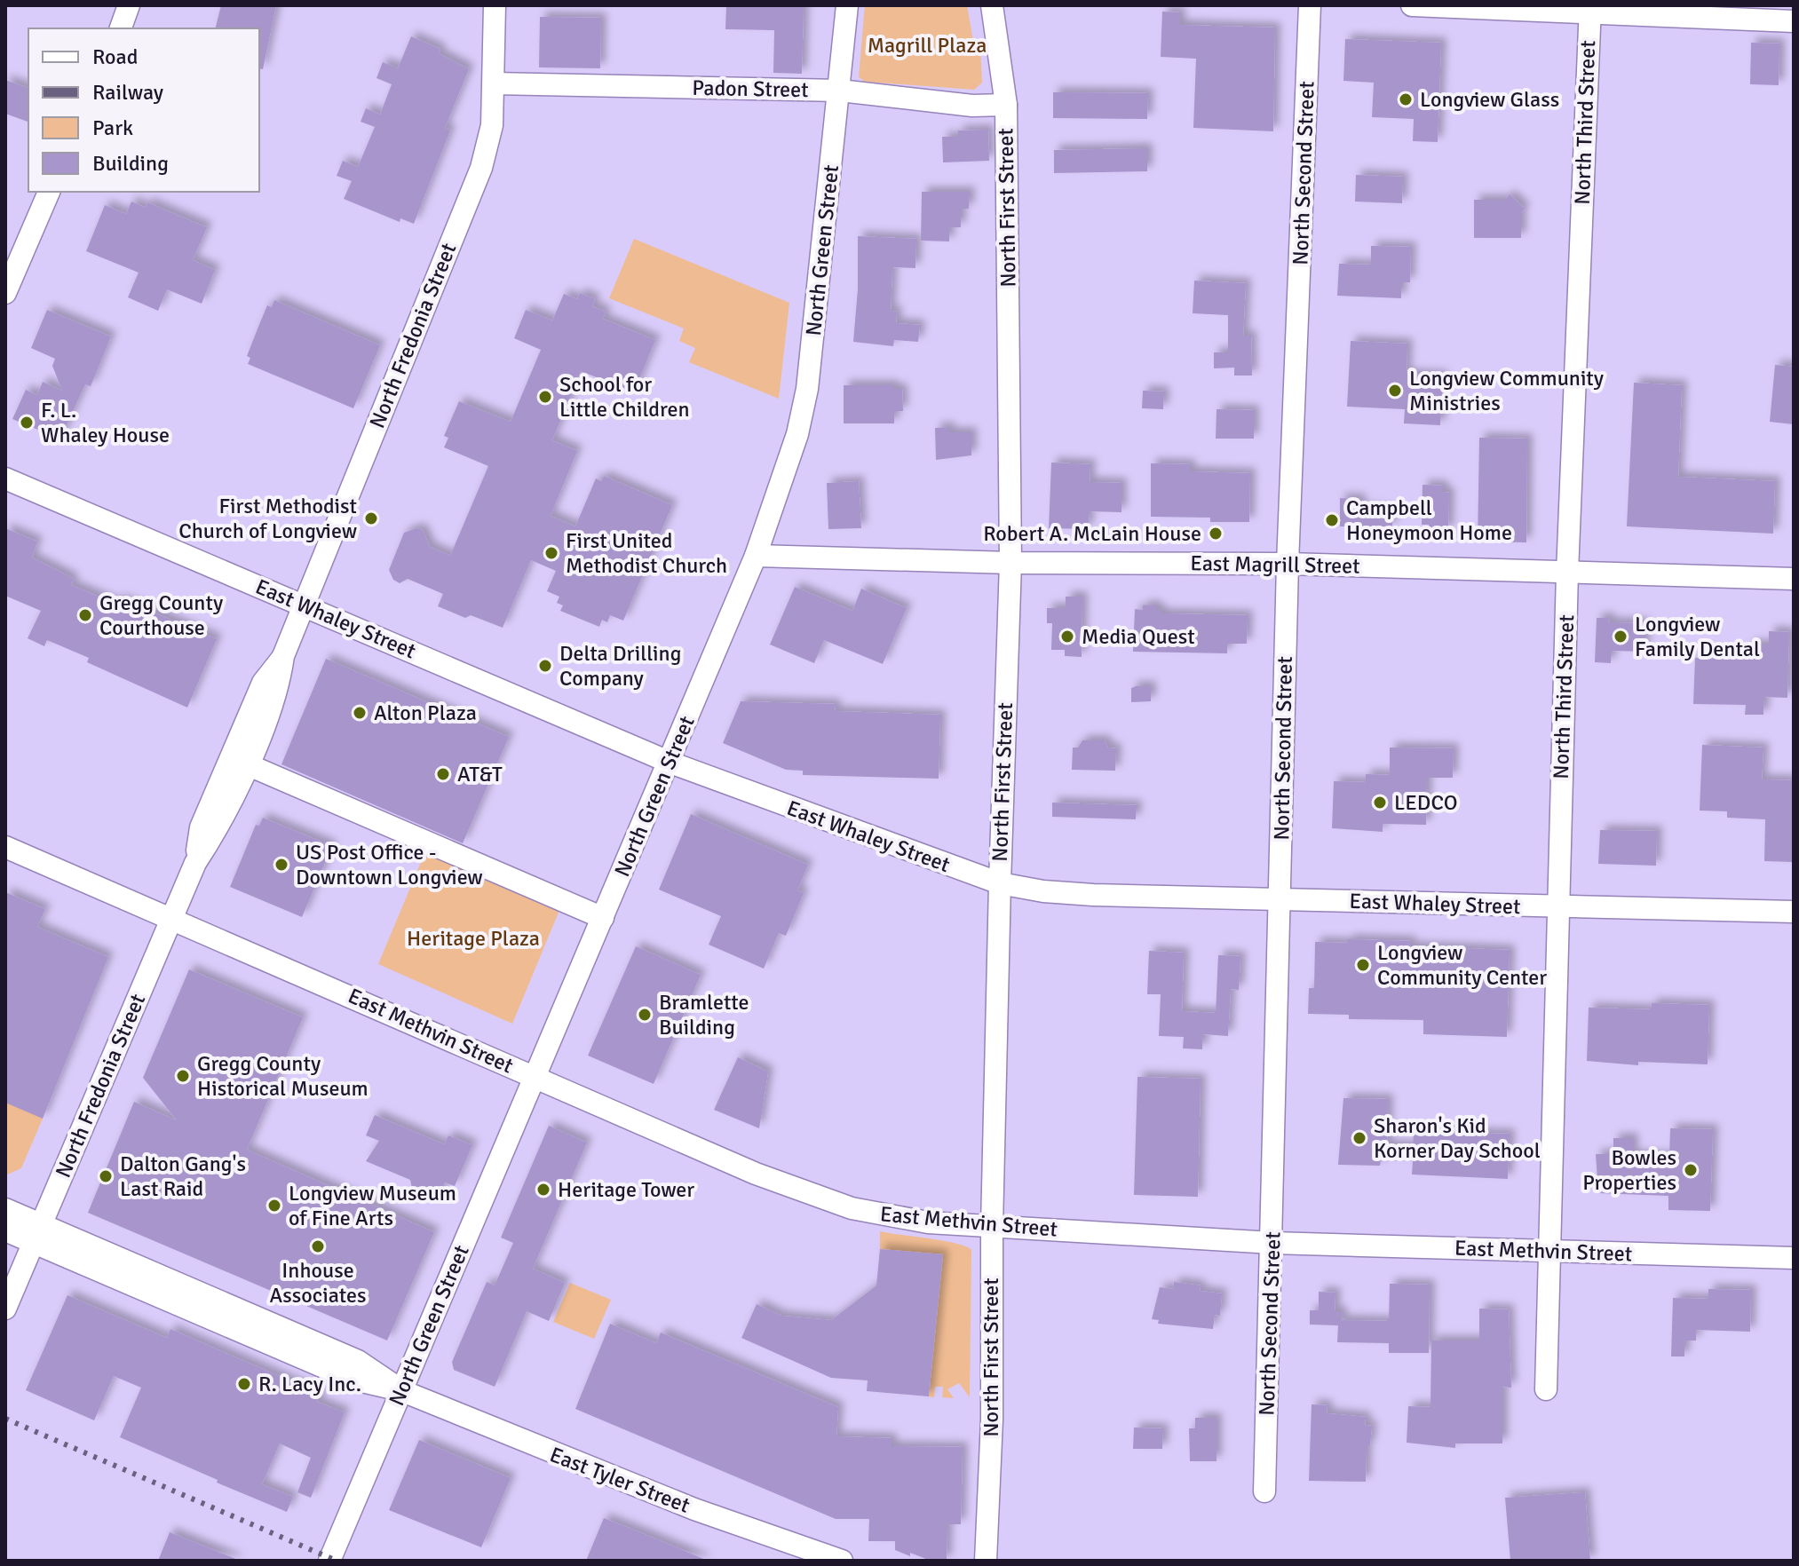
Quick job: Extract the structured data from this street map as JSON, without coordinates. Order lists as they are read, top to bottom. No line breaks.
{"streets":{"street":["Padon Street","North Third Street","North Second Street","North First Street","North Green Street","North Fredonia Street","East Magrill Street","East Whaley Street","East Methvin Street","East Tyler Street"]},"crossings":[["Padon Street","North First Street"],["Padon Street","North Green Street"],["Padon Street","North Fredonia Street"],["North Third Street","East Magrill Street"],["North Third Street","East Whaley Street"],["North Third Street","East Methvin Street"],["North Second Street","East Magrill Street"],["North Second Street","East Whaley Street"],["North Second Street","East Methvin Street"],["North First Street","East Magrill Street"],["North First Street","East Whaley Street"],["North First Street","East Methvin Street"],["North Green Street","East Magrill Street"],["North Green Street","East Whaley Street"],["North Green Street","East Methvin Street"],["North Green Street","East Tyler Street"],["North Fredonia Street","East Whaley Street"],["North Fredonia Street","East Methvin Street"],["North Fredonia Street","East Tyler Street"]],"parks":["Magrill Plaza","Heritage Plaza"],"places":["Longview Glass","Longview Community Ministries","School for Little Children","F. L. Whaley House","First Methodist Church of Longview","Campbell Honeymoon Home","Robert A. McLain House","First United Methodist Church","Gregg County Courthouse","Media Quest","Longview Family Dental","Delta Drilling Company","Alton Plaza","AT&T","LEDCO","US Post Office - Downtown Longview","Longview Community Center","Bramlette Building","Gregg County Historical Museum","Sharon's Kid Korner Day School","Bowles Properties","Dalton Gang's Last Raid","Heritage Tower","Longview Museum of Fine Arts","Inhouse Associates","R. Lacy Inc."],"legend":["Road","Railway","Park","Building"]}
